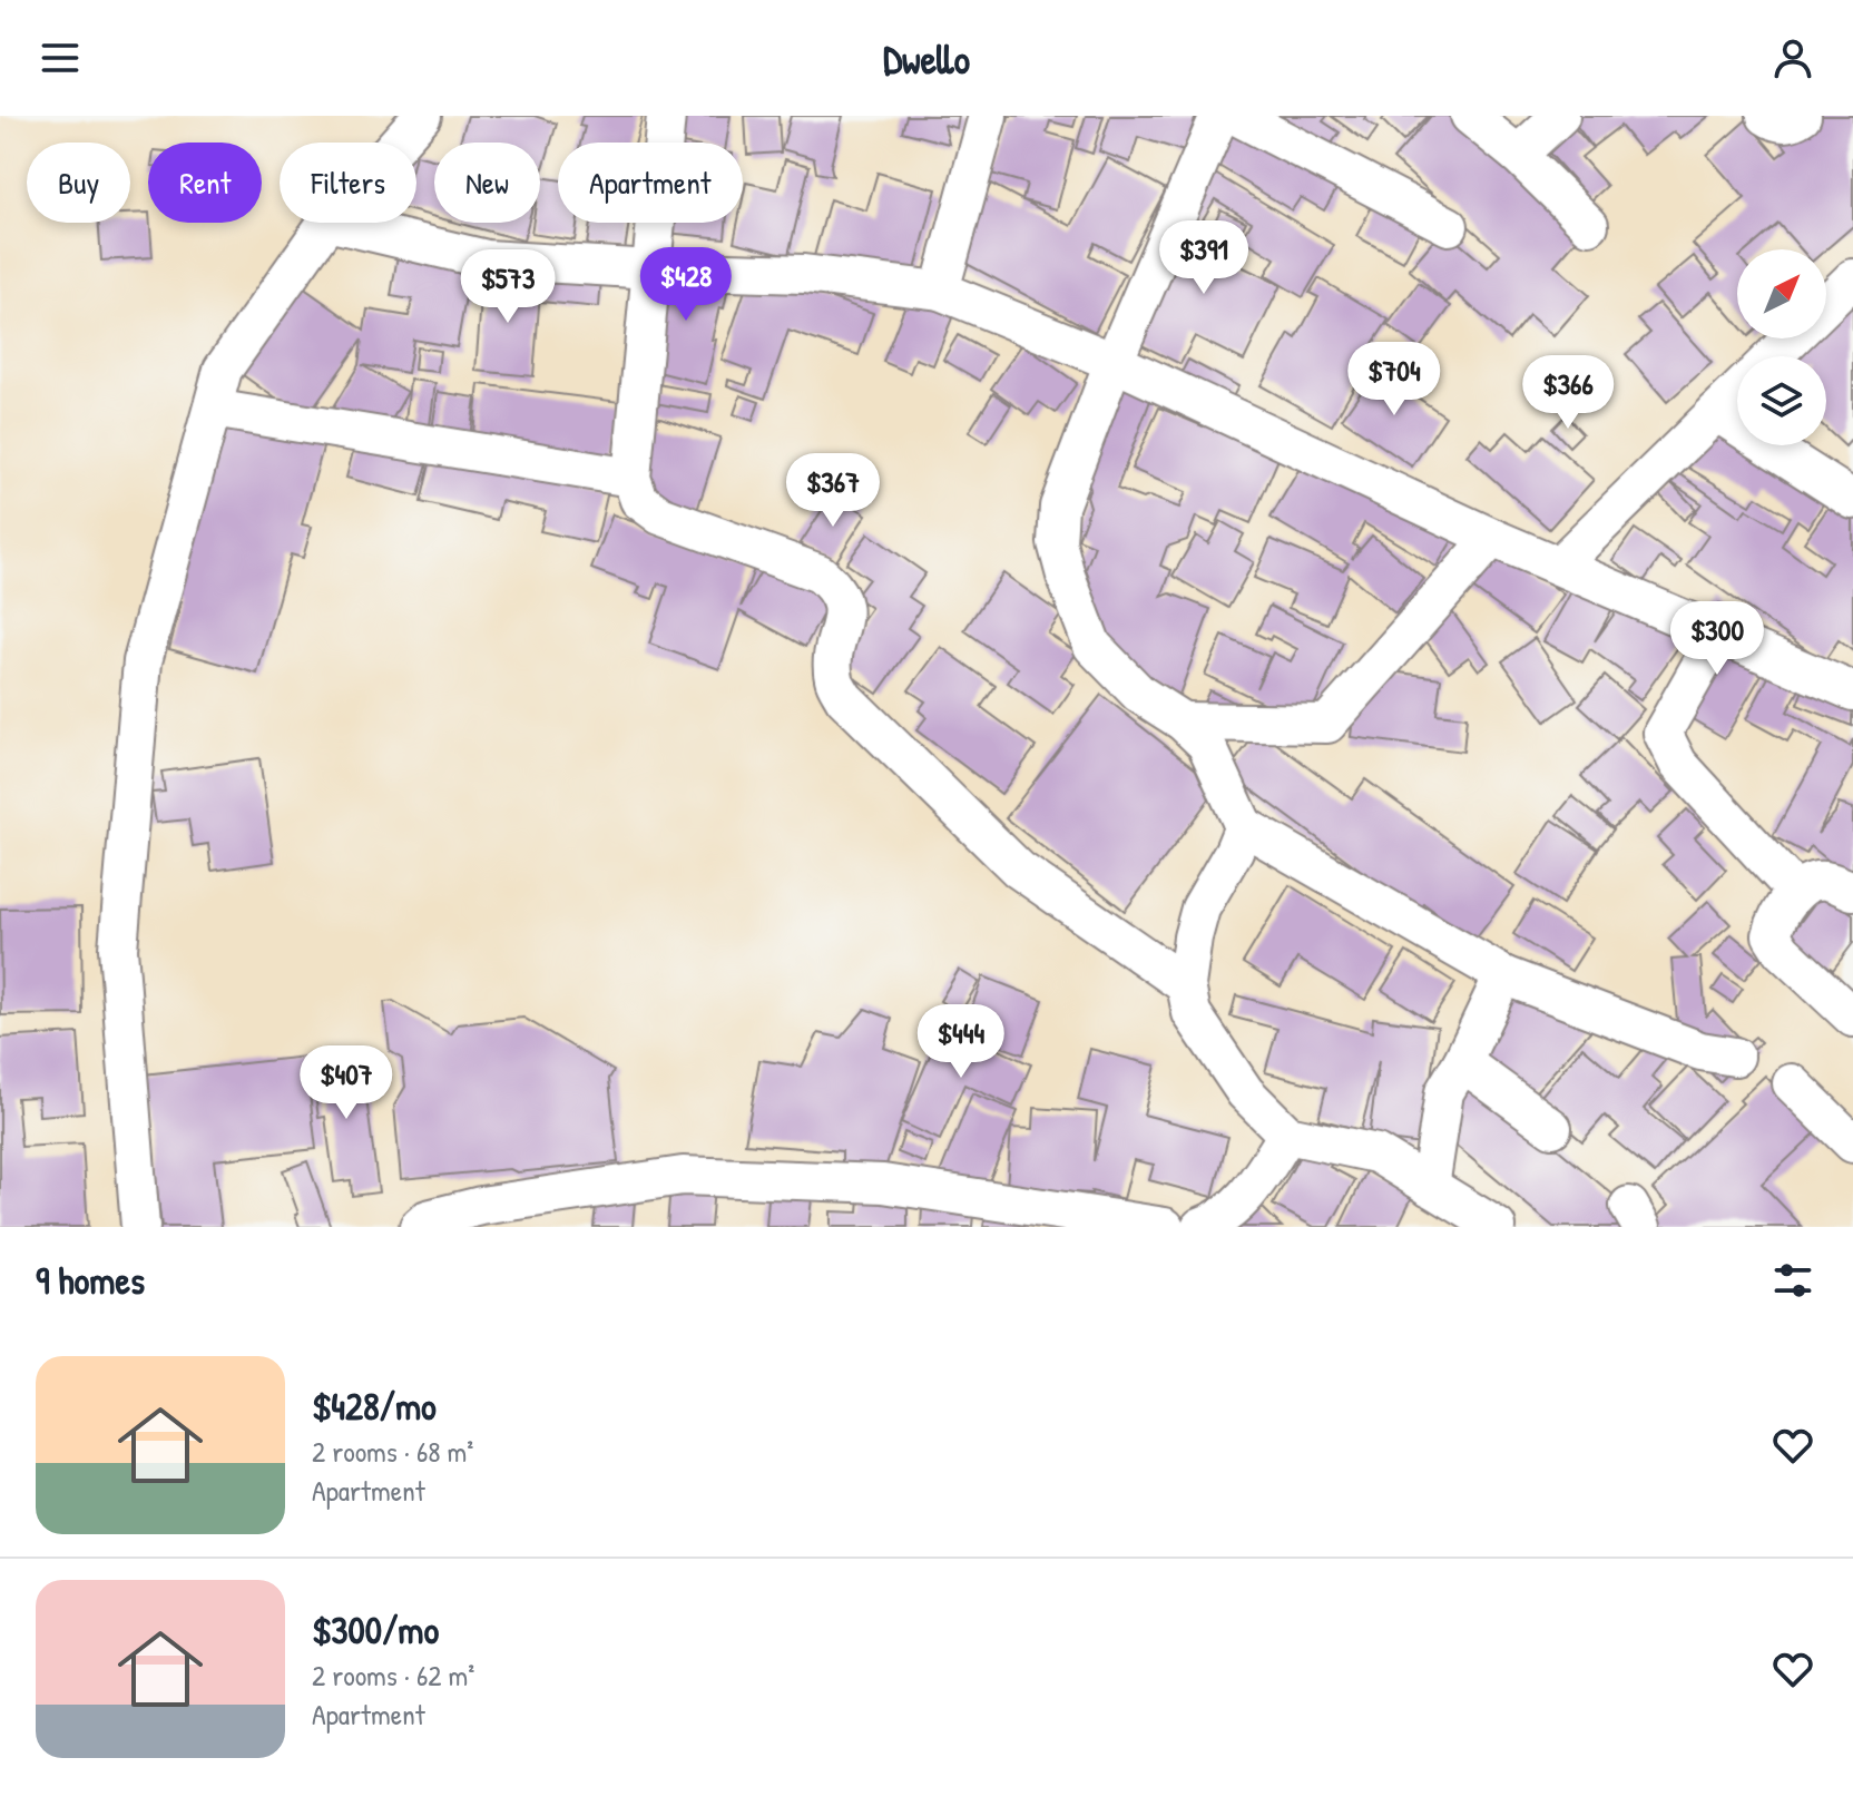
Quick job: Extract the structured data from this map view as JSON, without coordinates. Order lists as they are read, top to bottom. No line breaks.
{"north":"top right","page":{"header":"Dwello","chip":["Buy","Rent","Filters","New","Apartment"],"price":["$391","$428","$573","$704","$366","$367","$300","$444","$407"],"heading":"9 homes","list":[{"name":"$428/mo","note":"2 rooms · 68 m² · Apartment"},{"name":"$300/mo","note":"2 rooms · 62 m² · Apartment"}]}}
